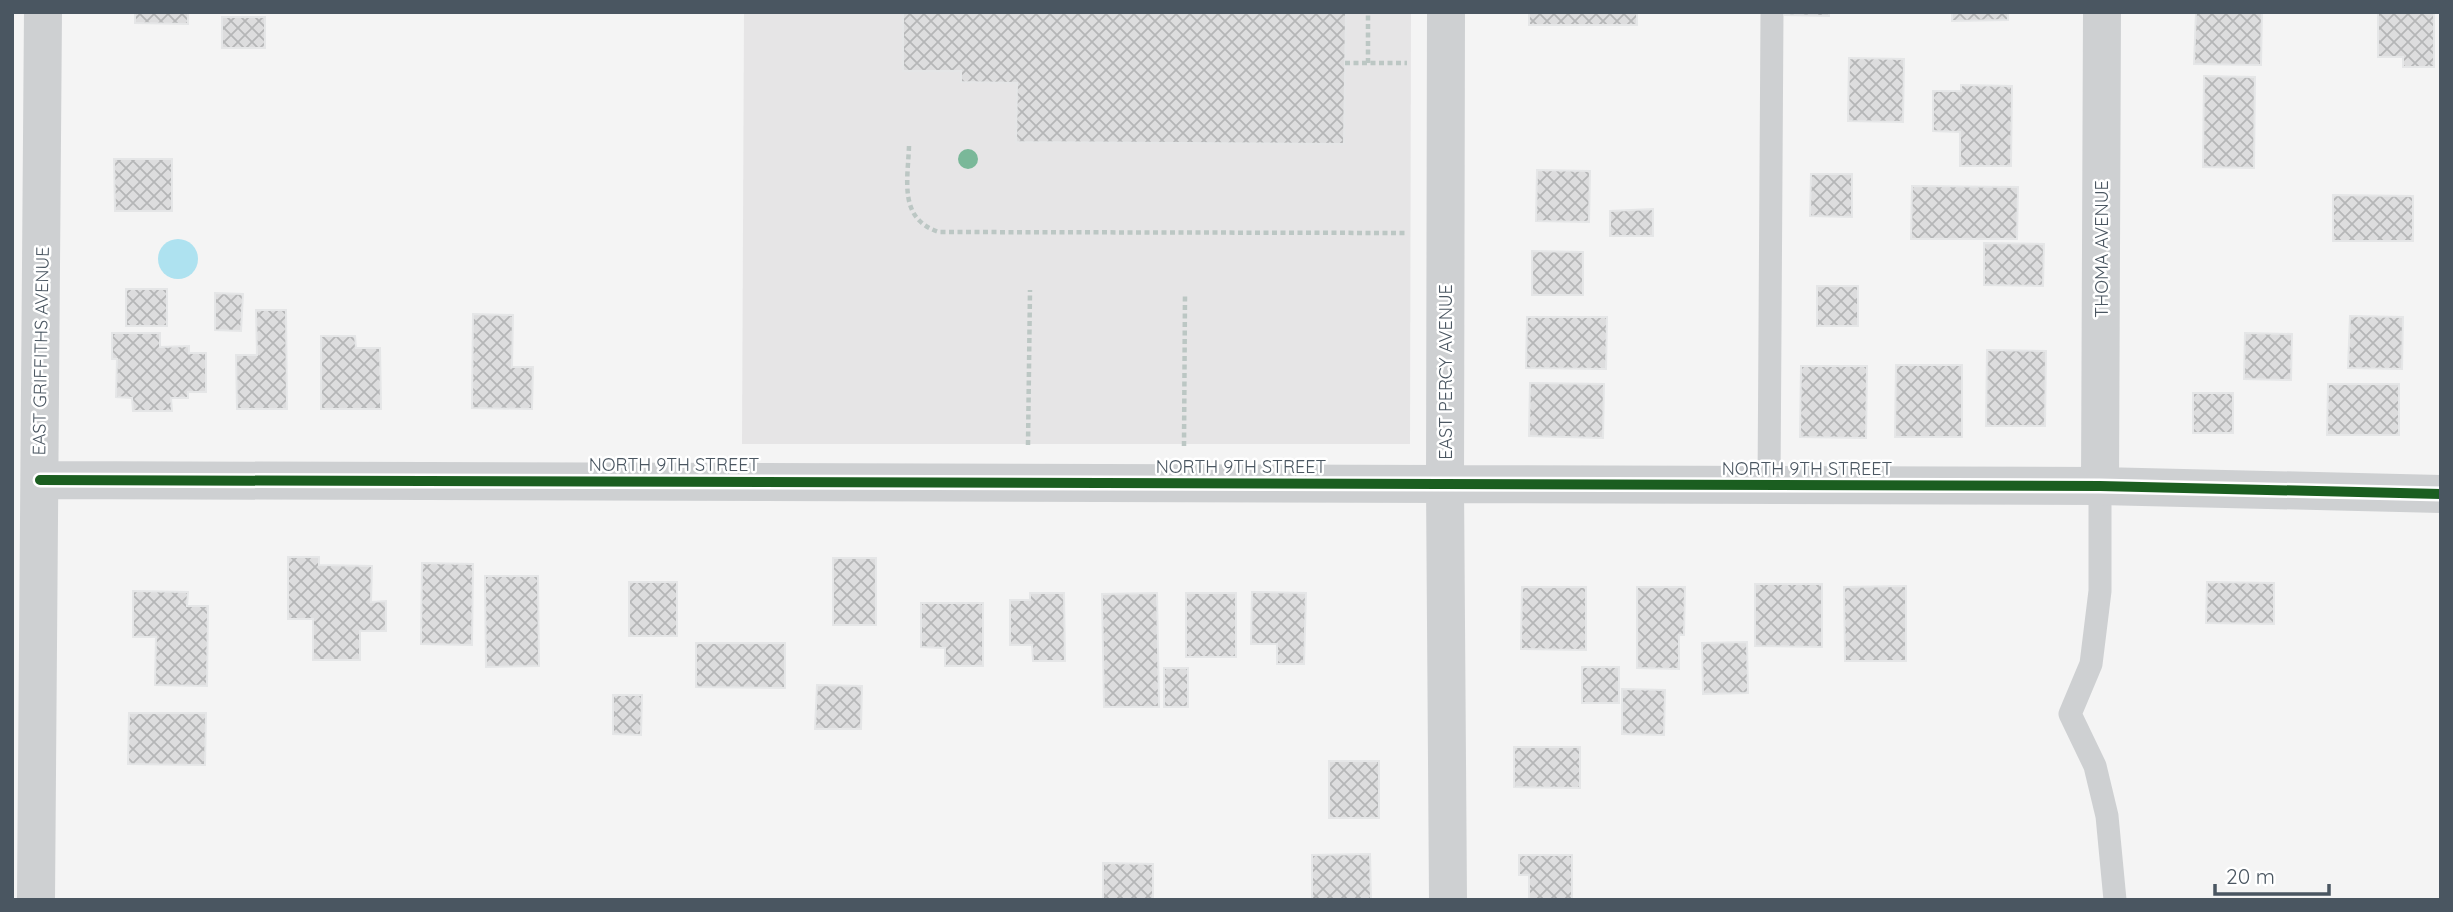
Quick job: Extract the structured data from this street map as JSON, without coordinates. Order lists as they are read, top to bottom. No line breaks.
{"streets":{"street":["THOMA AVENUE","EAST GRIFFITHS AVENUE","EAST PERCY AVENUE","NORTH 9TH STREET"]},"crossings":[["THOMA AVENUE","NORTH 9TH STREET"],["EAST GRIFFITHS AVENUE","NORTH 9TH STREET"],["EAST PERCY AVENUE","NORTH 9TH STREET"]],"scale_bar":"20 m"}
